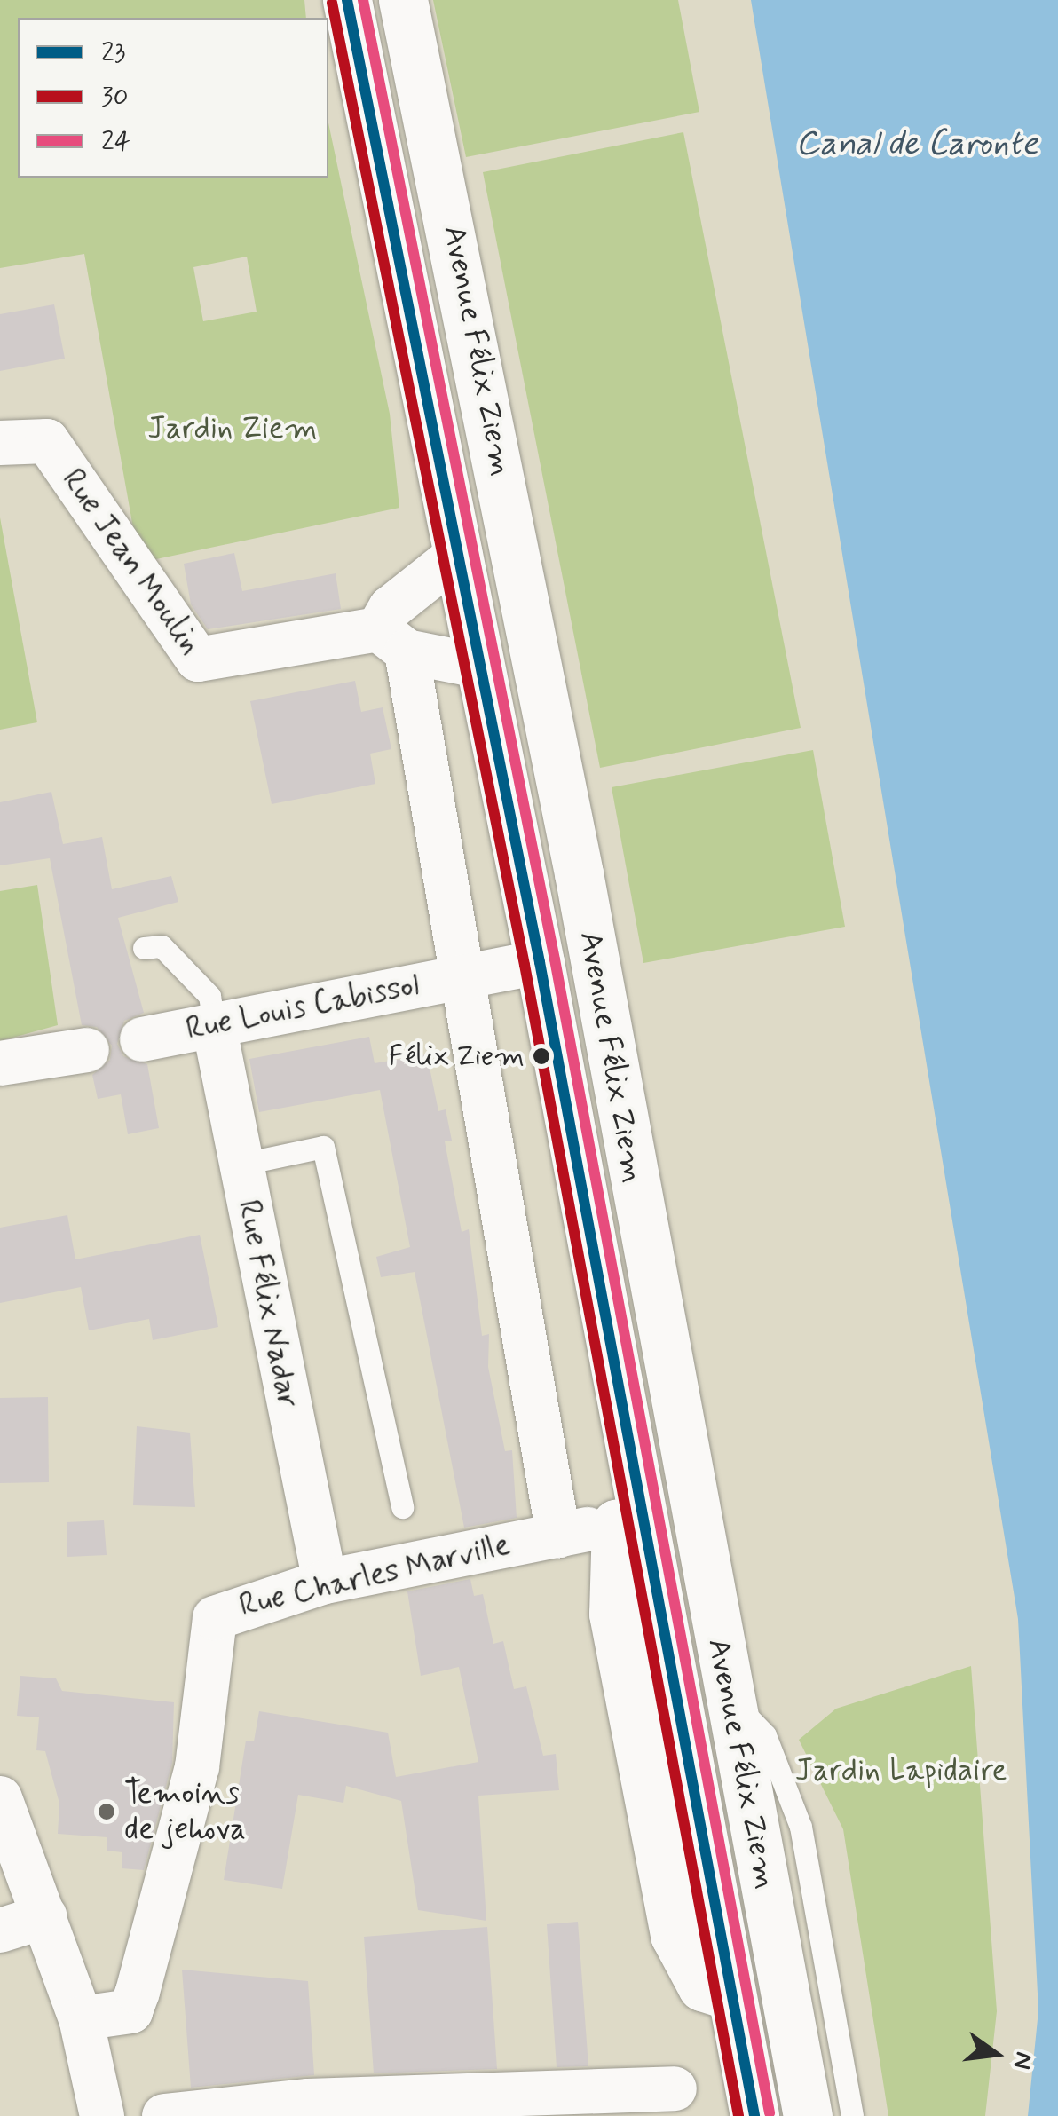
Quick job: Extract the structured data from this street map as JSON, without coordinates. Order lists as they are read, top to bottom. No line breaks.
{"streets":{"main road":["Avenue Félix Ziem"],"street":["Rue Jean Moulin","Rue Louis Cabissol","Rue Félix Nadar","Rue Charles Marville"]},"crossings":[["Avenue Félix Ziem","Rue Louis Cabissol"],["Avenue Félix Ziem","Rue Charles Marville"],["Rue Louis Cabissol","Rue Félix Nadar"],["Rue Félix Nadar","Rue Charles Marville"]],"water":["Canal de Caronte"],"parks":["Jardin Ziem","Jardin Lapidaire"],"places":["Félix Ziem","Temoins de jehova"],"lines":["transit line 23","transit line 24","transit line 30"],"legend":["23","30","24"],"north":"right"}
